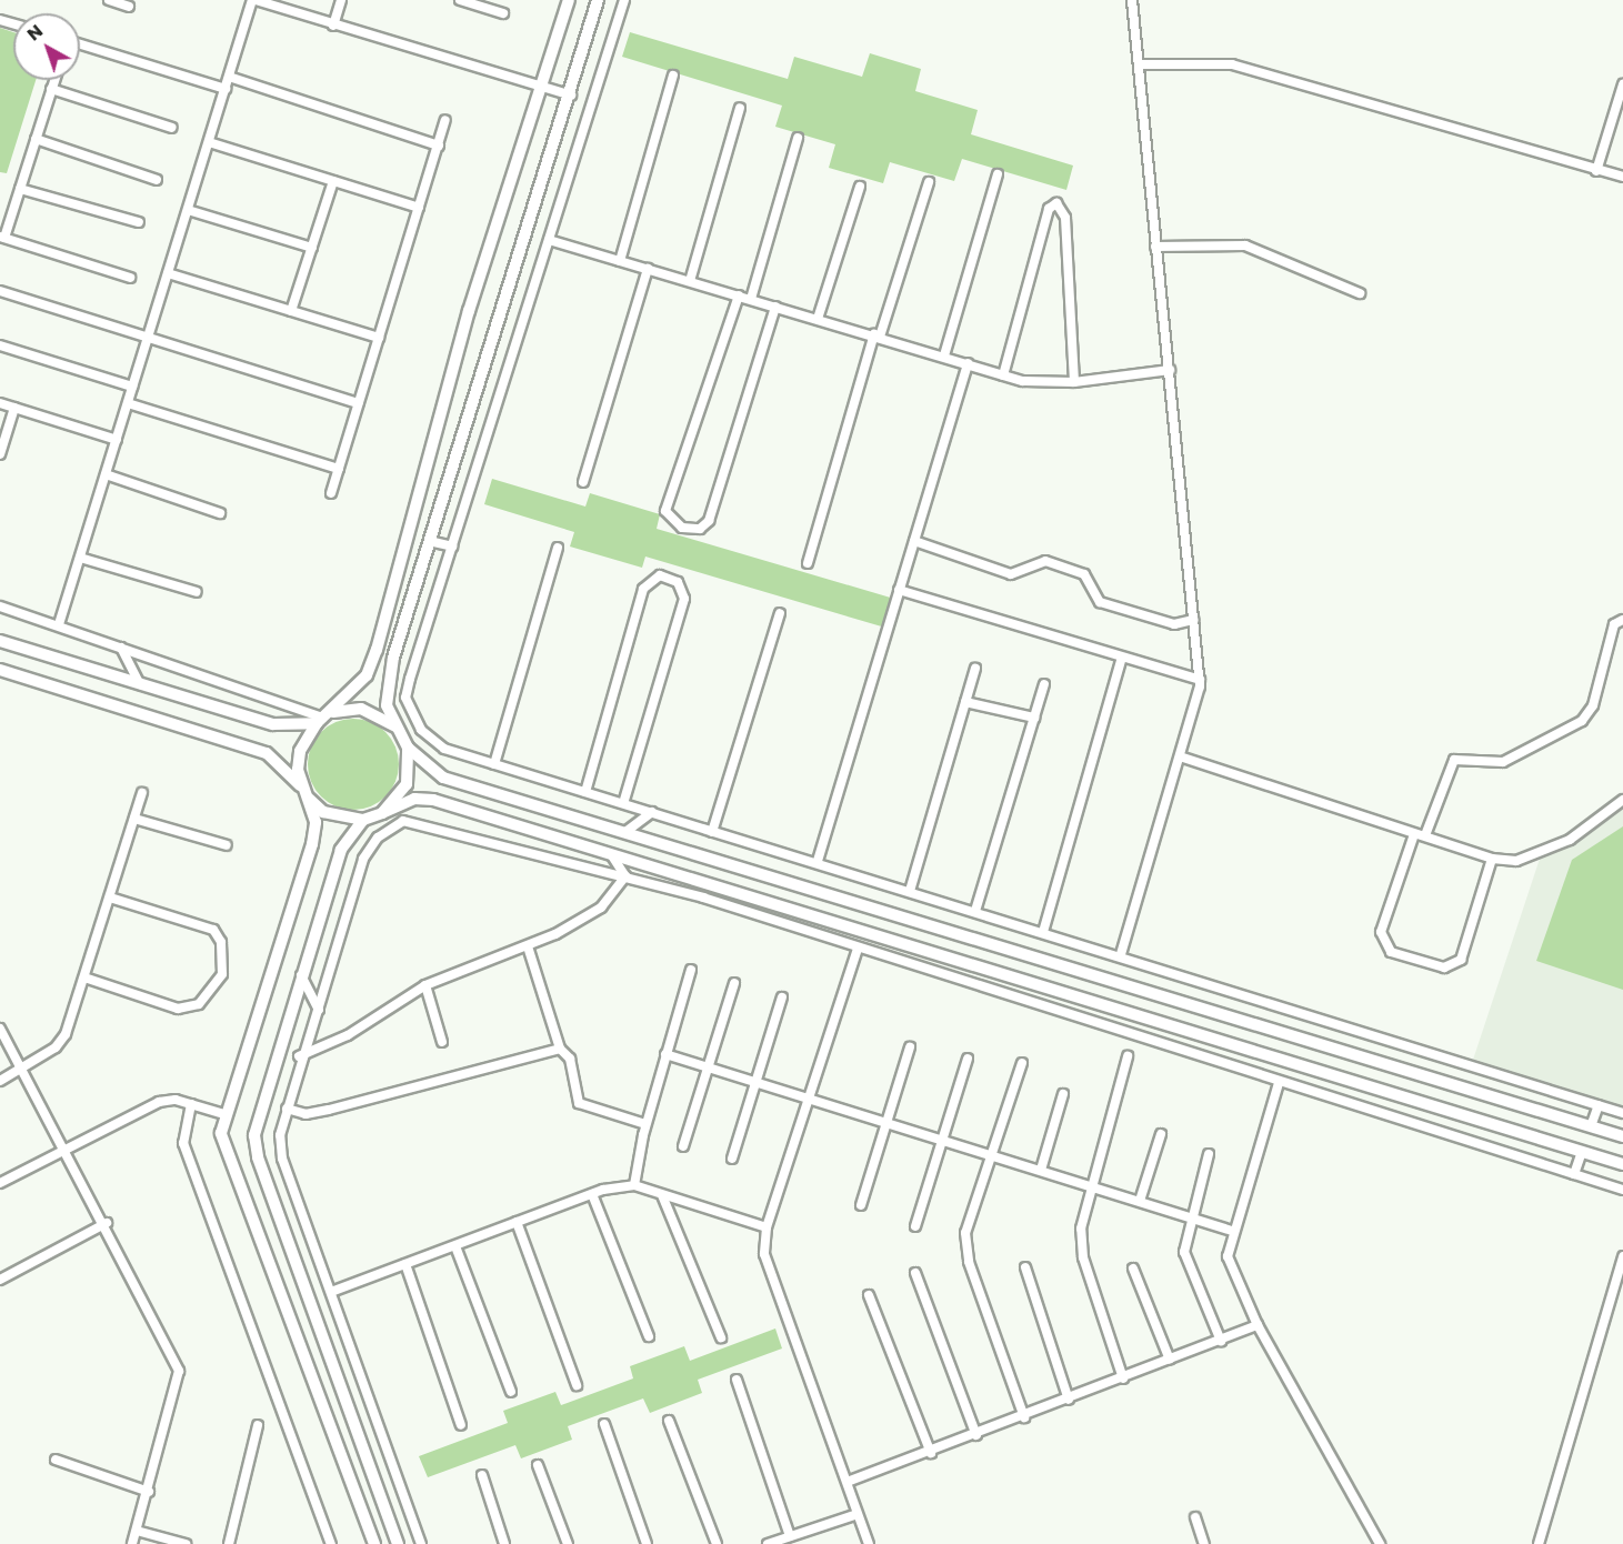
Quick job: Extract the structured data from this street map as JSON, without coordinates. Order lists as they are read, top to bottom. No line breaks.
{"north":"top left"}
